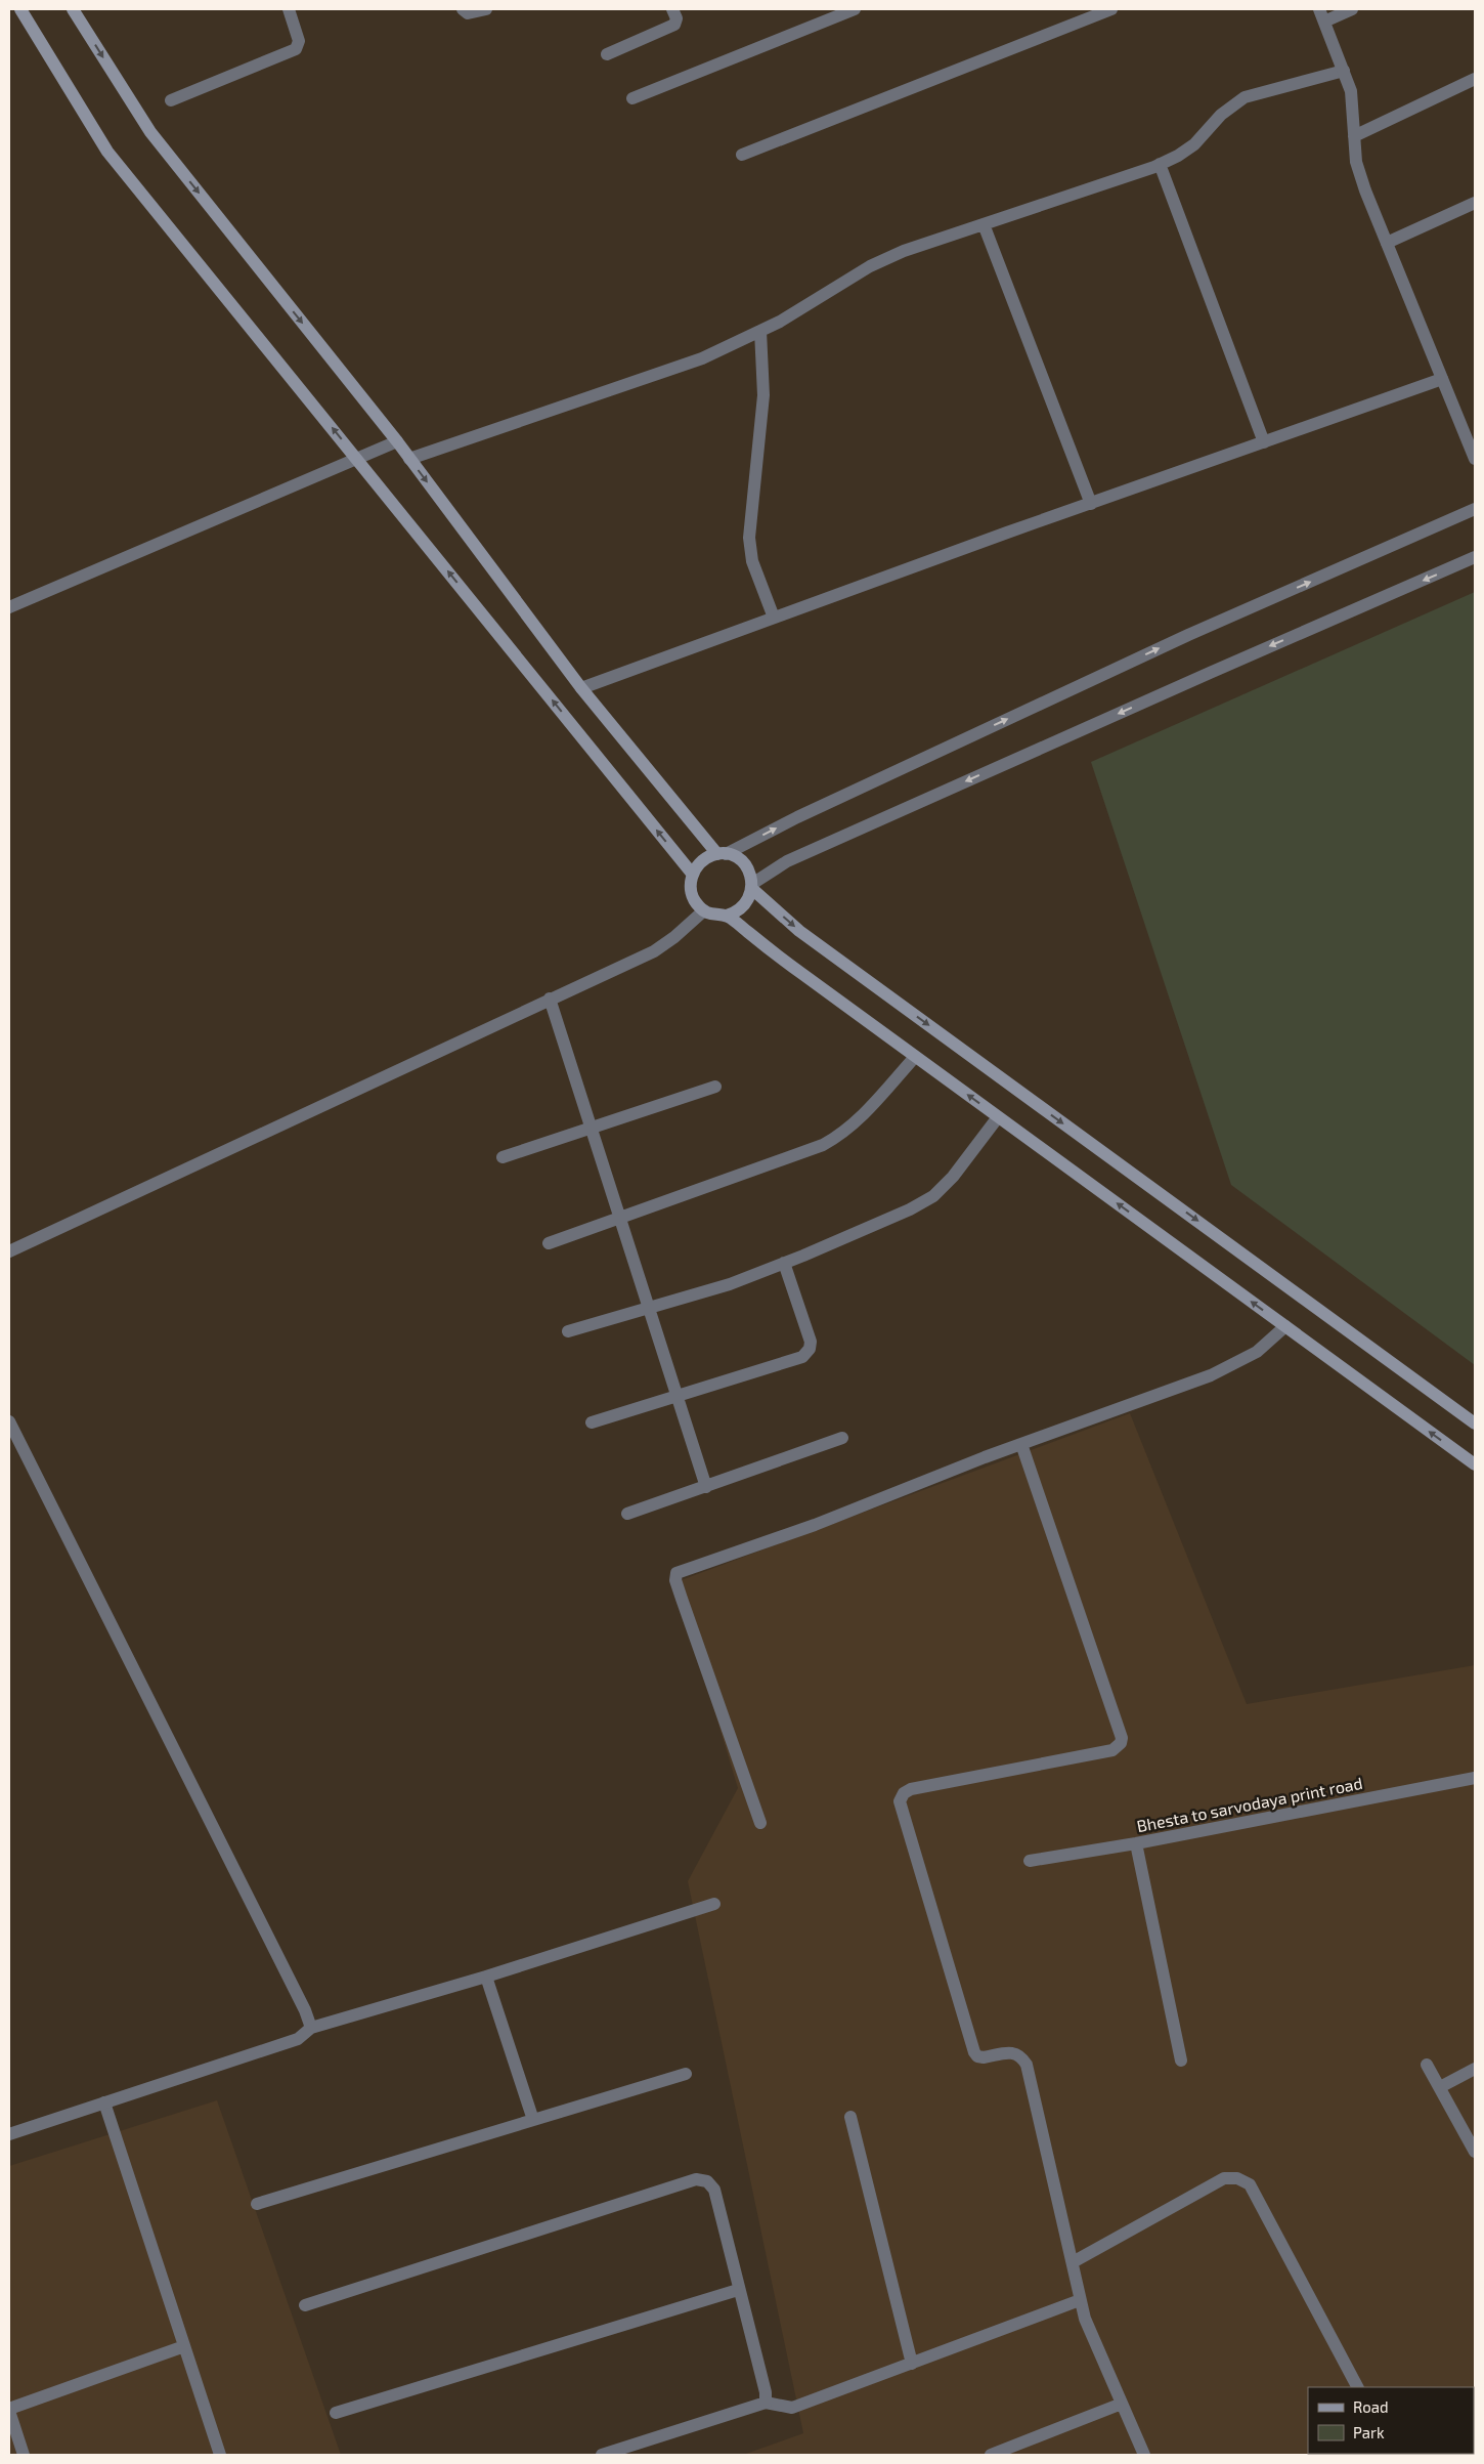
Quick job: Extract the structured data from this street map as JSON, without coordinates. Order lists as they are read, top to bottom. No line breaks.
{"streets":{"street":["Bhesta to sarvodaya print road"]},"legend":["Road","Park"]}
